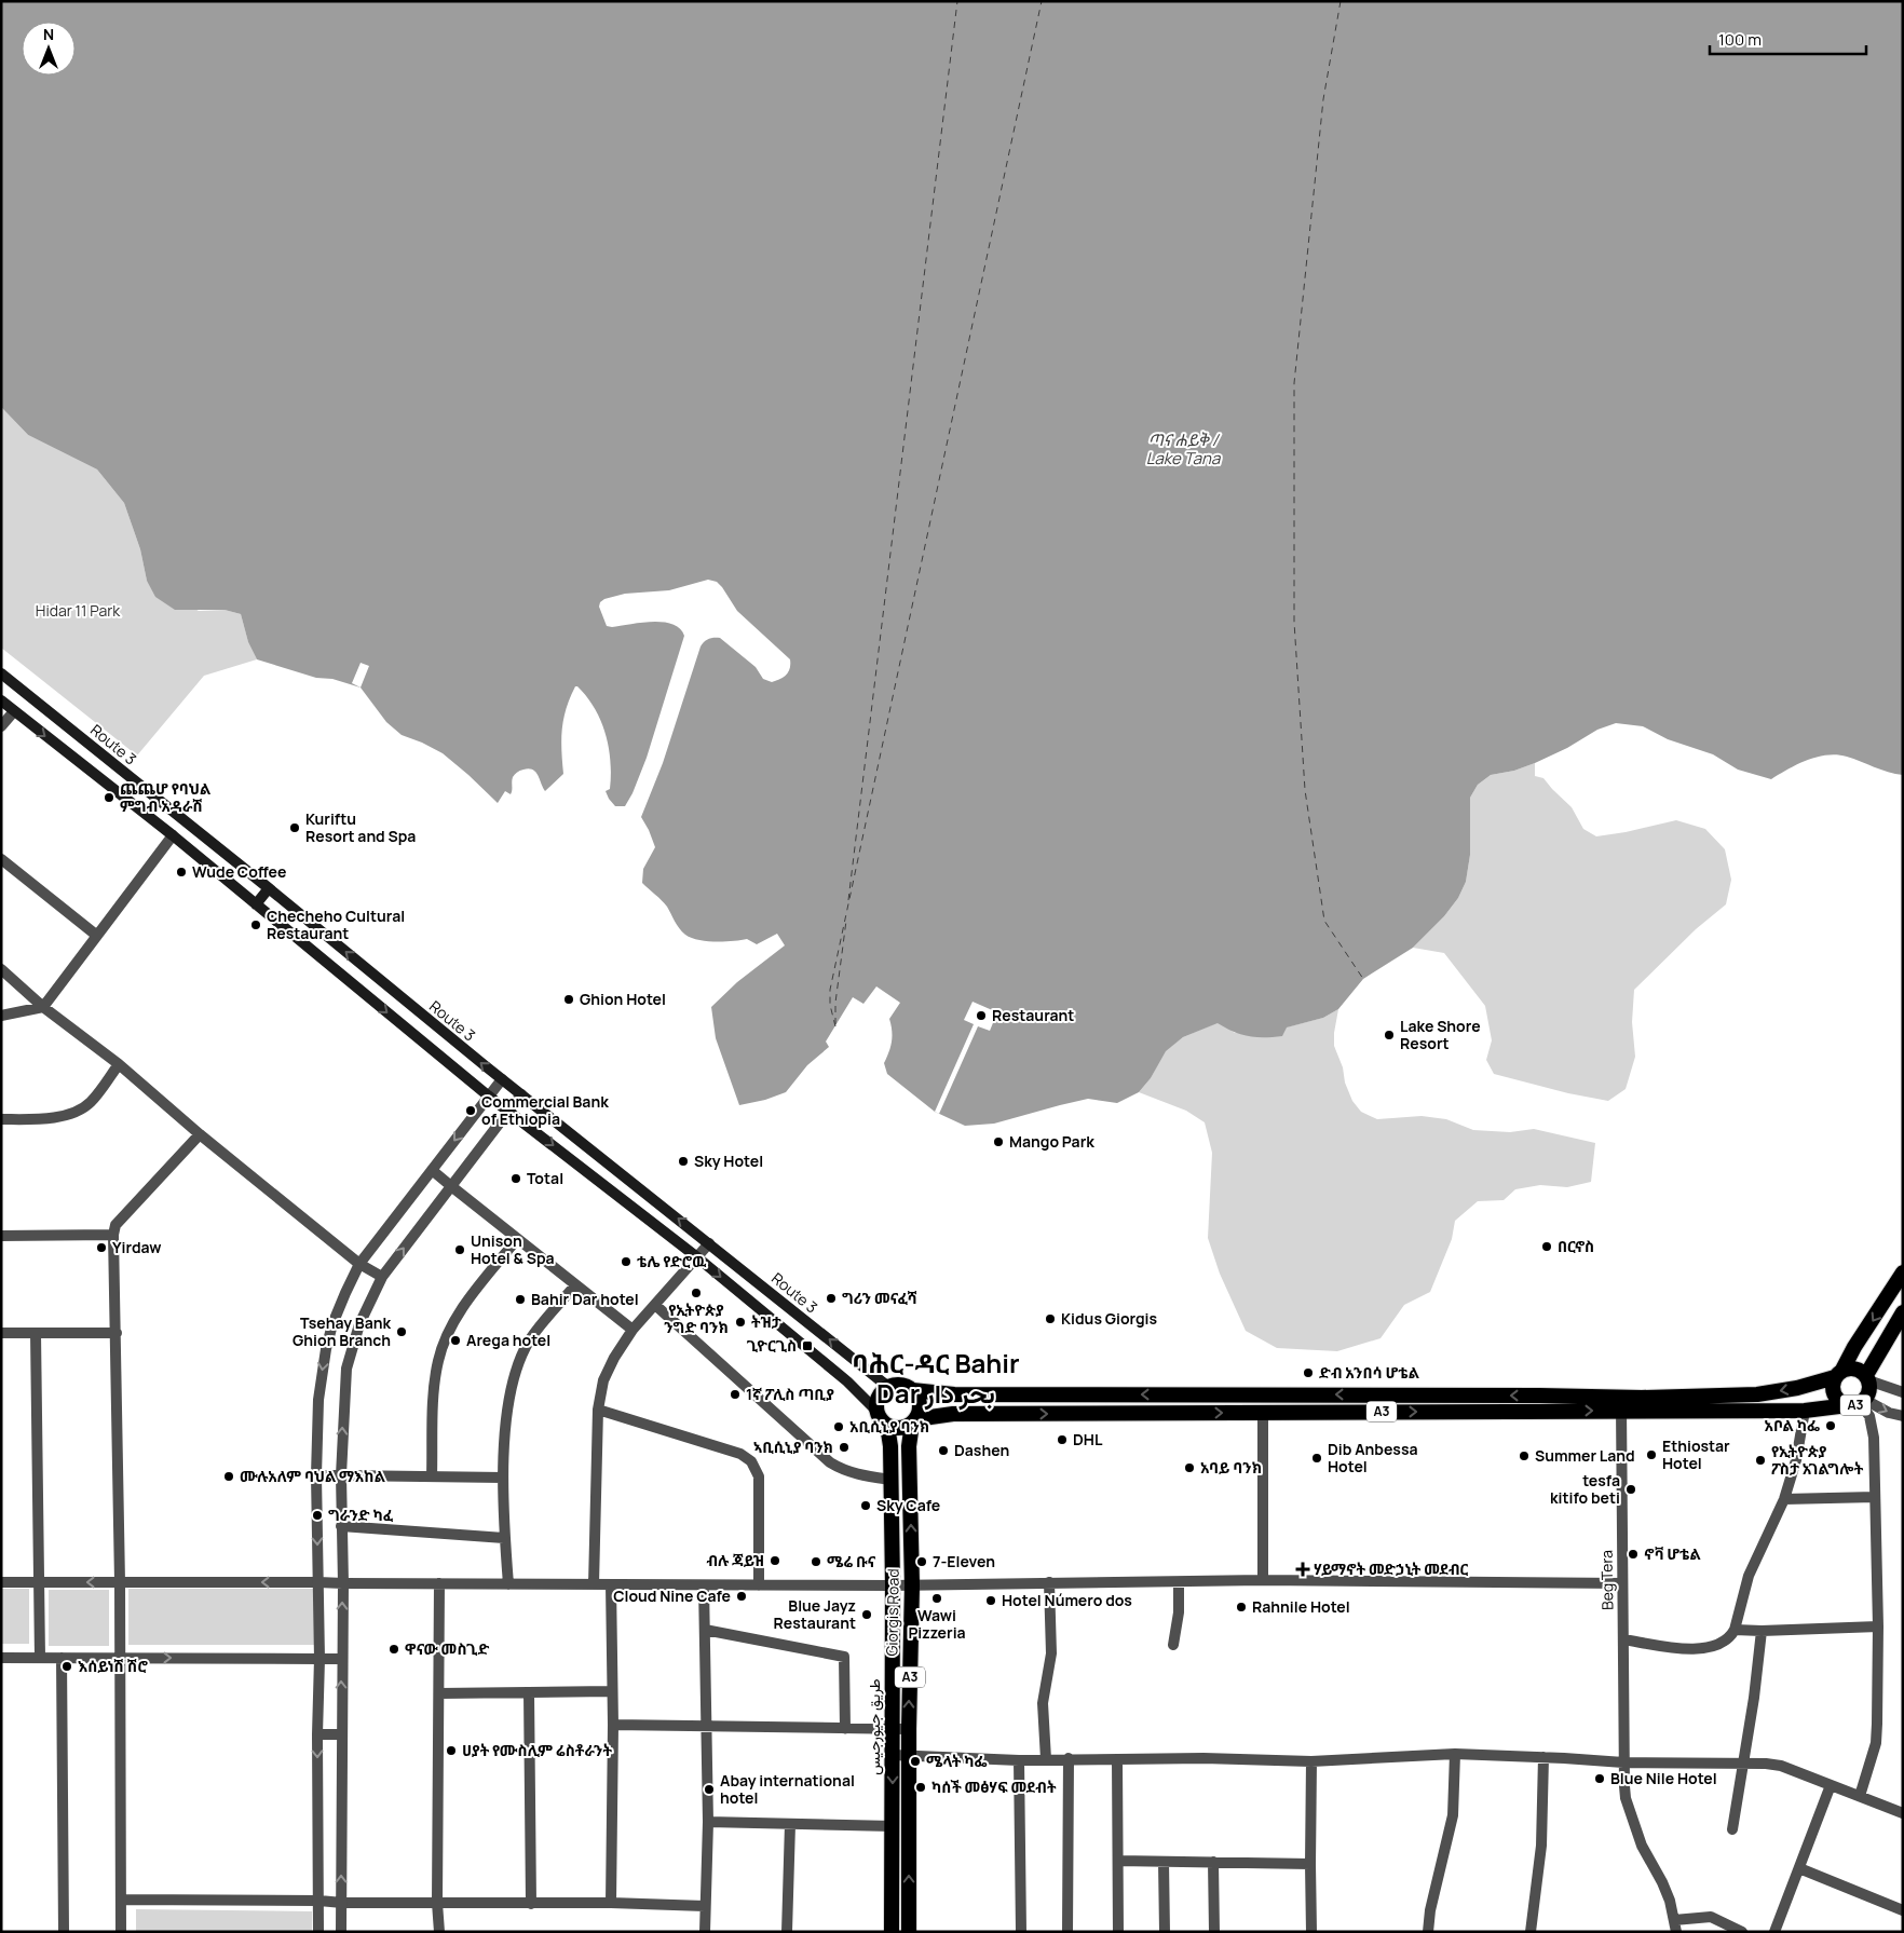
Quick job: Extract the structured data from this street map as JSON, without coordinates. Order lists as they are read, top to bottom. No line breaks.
{"streets":{"highway":["A3","Giorgis Road","طريق جيورجيس"],"main road":["Route 3"],"street":["Beg Tera"]},"crossings":[["Route 3","A3"],["Route 3","Giorgis Road"],["Route 3","طريق جيورجيس"],["A3","Beg Tera"],["A3","Giorgis Road"],["A3","طريق جيورجيس"],["Giorgis Road","طريق جيورجيس"]],"one_way":["Giorgis Road"],"districts":["ባሕር-ዳር Bahir Dar بحر دار"],"water":["ጣና ሐይቅ / Lake Tana"],"parks":["Hidar 11 Park"],"places":{"other":["ጨጨሆ የባህል ምግብ አዳራሽ","Kuriftu Resort and Spa","Wude Coffee","Checheho Cultural Restaurant","Ghion Hotel","Restaurant","Lake Shore Resort","Commercial Bank of Ethiopia","Mango Park","Sky Hotel","Total","በርኖስ","Yirdaw","Unison Hotel & Spa","ቴሌ የድሮዉ","የኢትዮጵያ ንግድ ባንክ","ግሪን መናፈሻ","Bahir Dar hotel","Kidus Giorgis","ትዝታ","Tsehay Bank Ghion Branch","Arega hotel","ድብ አንበሳ ሆቴል","1ኛ ፖሊስ ጣቢያ","አቦል ካፌ","አቢሲኒያ ባንክ","DHL","ኣቢሲኒያ ባንክ","Dashen","Ethiostar Hotel","Summer Land","Dib Anbessa Hotel","የኢትዮጵያ ፖስታ አገልግሎት","አባይ ባንክ","ሙሉአለም ባህል ማእከል","tesfa kitifo beti","Sky Cafe","ግራንድ ካፈ","ኖቫ ሆቴል","ብሉ ጃይዝ","ሜሬ ቡና","7-Eleven","Cloud Nine Cafe","Wawi Pizzeria","Hotel Número dos","Rahnile Hotel","Blue Jayz Restaurant","ዋናው መስጊድ","እሰይነሽ ሽሮ","ሀያት የሙስሊም ሬስቶራንት","ሜላት ካፌ","Blue Nile Hotel","ካሰች መፅሃፍ መደብት","Abay international hotel"],"transit":["ጊዮርጊስ"],"health":["ሃይማኖት መድኃኒት መደብር"]},"scale_bar":"100 m","north":"top"}
